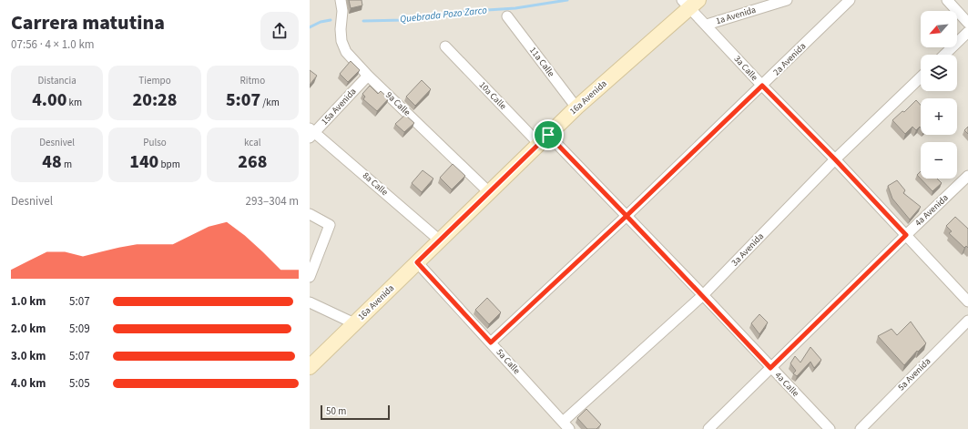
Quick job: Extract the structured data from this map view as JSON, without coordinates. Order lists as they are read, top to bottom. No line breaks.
{"streets":{"street":["1a Avenida","2a Avenida","11a Calle","3a Calle","10a Calle","16a Avenida","9a Calle","15a Avenida","8a Calle","4a Avenida","3a Avenida","5a Calle","5a Avenida","4a Calle"]},"crossings":[["1a Avenida","3a Calle"],["2a Avenida","3a Calle"],["2a Avenida","5a Calle"],["2a Avenida","4a Calle"],["11a Calle","16a Avenida"],["3a Calle","16a Avenida"],["3a Calle","4a Avenida"],["3a Calle","3a Avenida"],["10a Calle","16a Avenida"],["10a Calle","4a Calle"],["16a Avenida","9a Calle"],["16a Avenida","8a Calle"],["16a Avenida","5a Calle"],["16a Avenida","4a Calle"],["9a Calle","15a Avenida"],["15a Avenida","8a Calle"],["4a Avenida","4a Calle"],["3a Avenida","5a Calle"],["3a Avenida","4a Calle"]],"water":["Quebrada Pozo Zarco"],"scale_bar":"50 m","north":"bottom left","page":{"heading":["Carrera matutina","07:56 · 4 × 1.0 km"],"map_buttons":["+","−"],"stats":[["Distancia","4.00 km"],["Tiempo","20:28"],["Ritmo","5:07 /km"],["Desnivel","48 m"],["Pulso","140 bpm"],["kcal","268"]],"chart":["Desnivel","293–304 m"],"list":[{"name":"1.0 km","note":"5:07"},{"name":"2.0 km","note":"5:09"},{"name":"3.0 km","note":"5:07"},{"name":"4.0 km","note":"5:05"}],"scale":"50 m"}}
